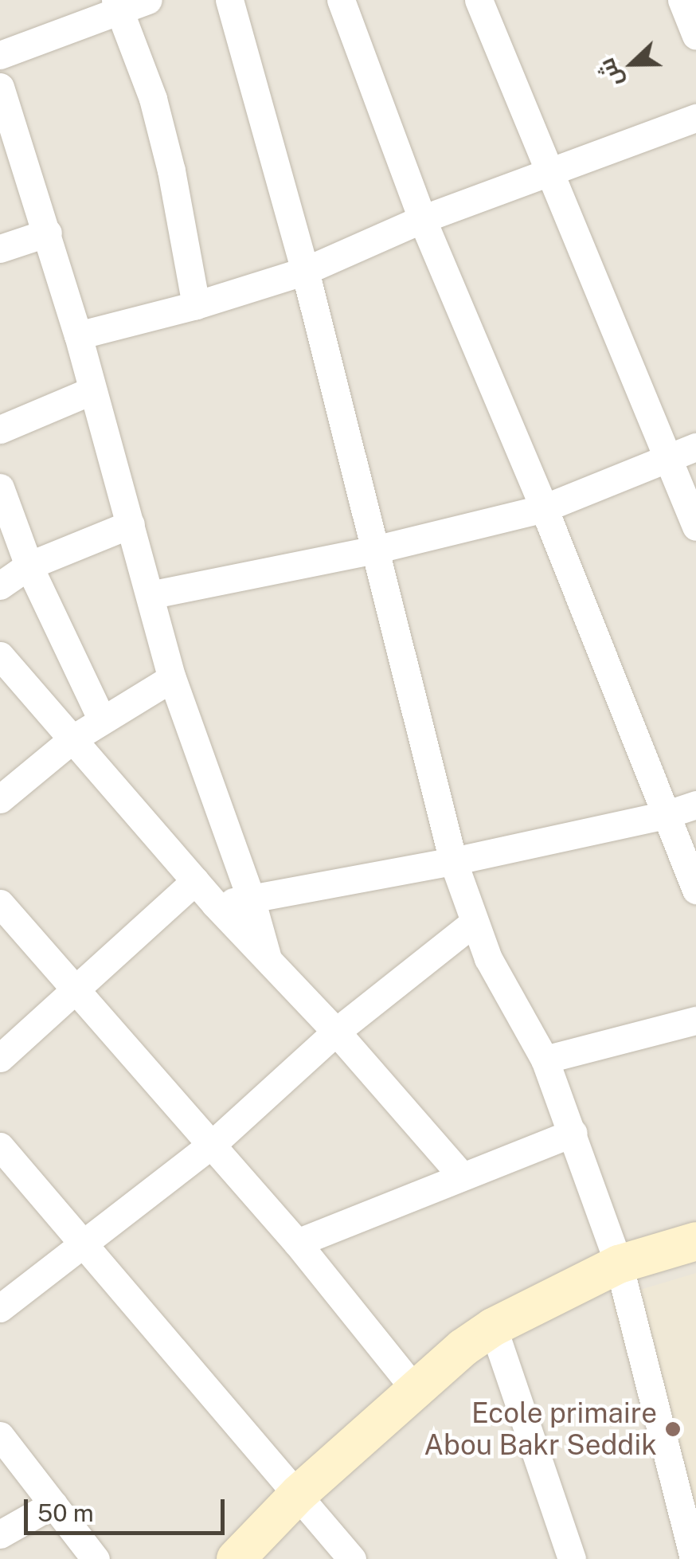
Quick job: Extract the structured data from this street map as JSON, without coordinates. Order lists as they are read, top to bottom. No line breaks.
{"places":["Ecole primaire Abou Bakr Seddik"],"scale_bar":"50 m","north":"left"}
